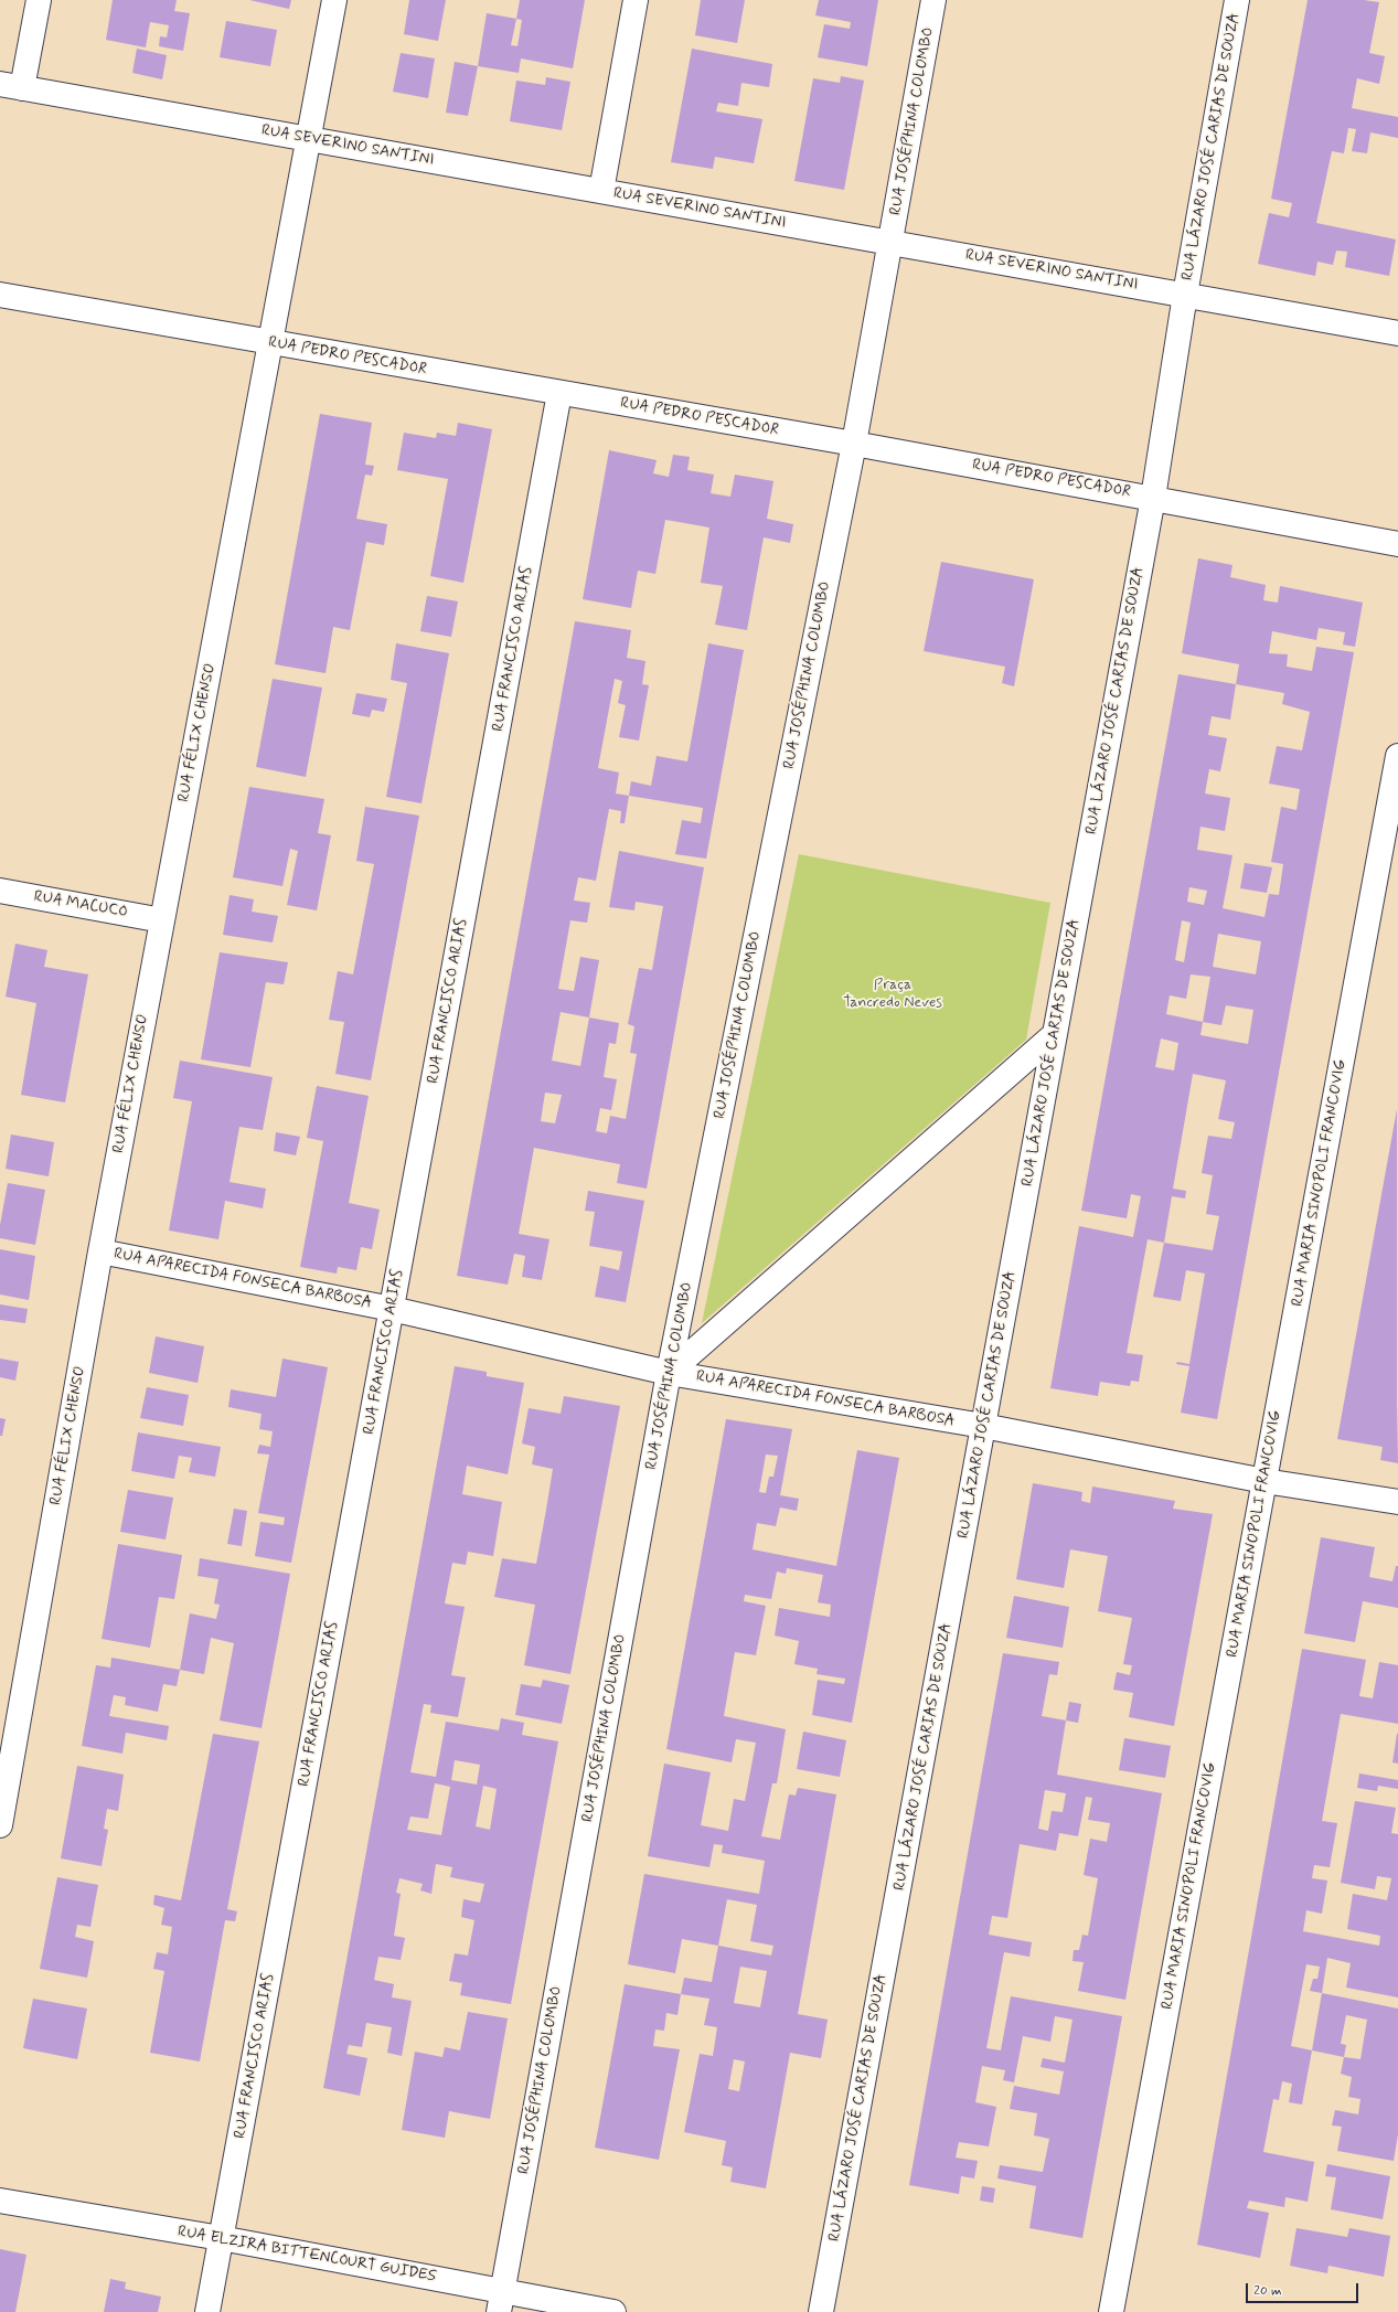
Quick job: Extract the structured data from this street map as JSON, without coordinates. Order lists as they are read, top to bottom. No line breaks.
{"streets":{"street":["RUA JOSÉPHINA COLOMBO","RUA SEVERINO SANTINI","RUA LÁZARO JOSÉ CARIAS DE SOUZA","RUA PEDRO PESCADOR","RUA FRANCISCO ARIAS","RUA FÉLIX CHENSO","RUA MACUCO","RUA MARIA SINOPOLI FRANCOVIG","RUA APARECIDA FONSECA BARBOSA","RUA ELZIRA BITTENCOURT GUIDES"]},"crossings":[["RUA JOSÉPHINA COLOMBO","RUA SEVERINO SANTINI"],["RUA JOSÉPHINA COLOMBO","RUA PEDRO PESCADOR"],["RUA JOSÉPHINA COLOMBO","RUA APARECIDA FONSECA BARBOSA"],["RUA JOSÉPHINA COLOMBO","RUA ELZIRA BITTENCOURT GUIDES"],["RUA SEVERINO SANTINI","RUA LÁZARO JOSÉ CARIAS DE SOUZA"],["RUA SEVERINO SANTINI","RUA FÉLIX CHENSO"],["RUA LÁZARO JOSÉ CARIAS DE SOUZA","RUA PEDRO PESCADOR"],["RUA LÁZARO JOSÉ CARIAS DE SOUZA","RUA APARECIDA FONSECA BARBOSA"],["RUA PEDRO PESCADOR","RUA FRANCISCO ARIAS"],["RUA PEDRO PESCADOR","RUA FÉLIX CHENSO"],["RUA FRANCISCO ARIAS","RUA APARECIDA FONSECA BARBOSA"],["RUA FRANCISCO ARIAS","RUA ELZIRA BITTENCOURT GUIDES"],["RUA FÉLIX CHENSO","RUA MACUCO"],["RUA FÉLIX CHENSO","RUA APARECIDA FONSECA BARBOSA"],["RUA MARIA SINOPOLI FRANCOVIG","RUA APARECIDA FONSECA BARBOSA"]],"parks":["Praça Tancredo Neves"],"scale_bar":"20 m"}
